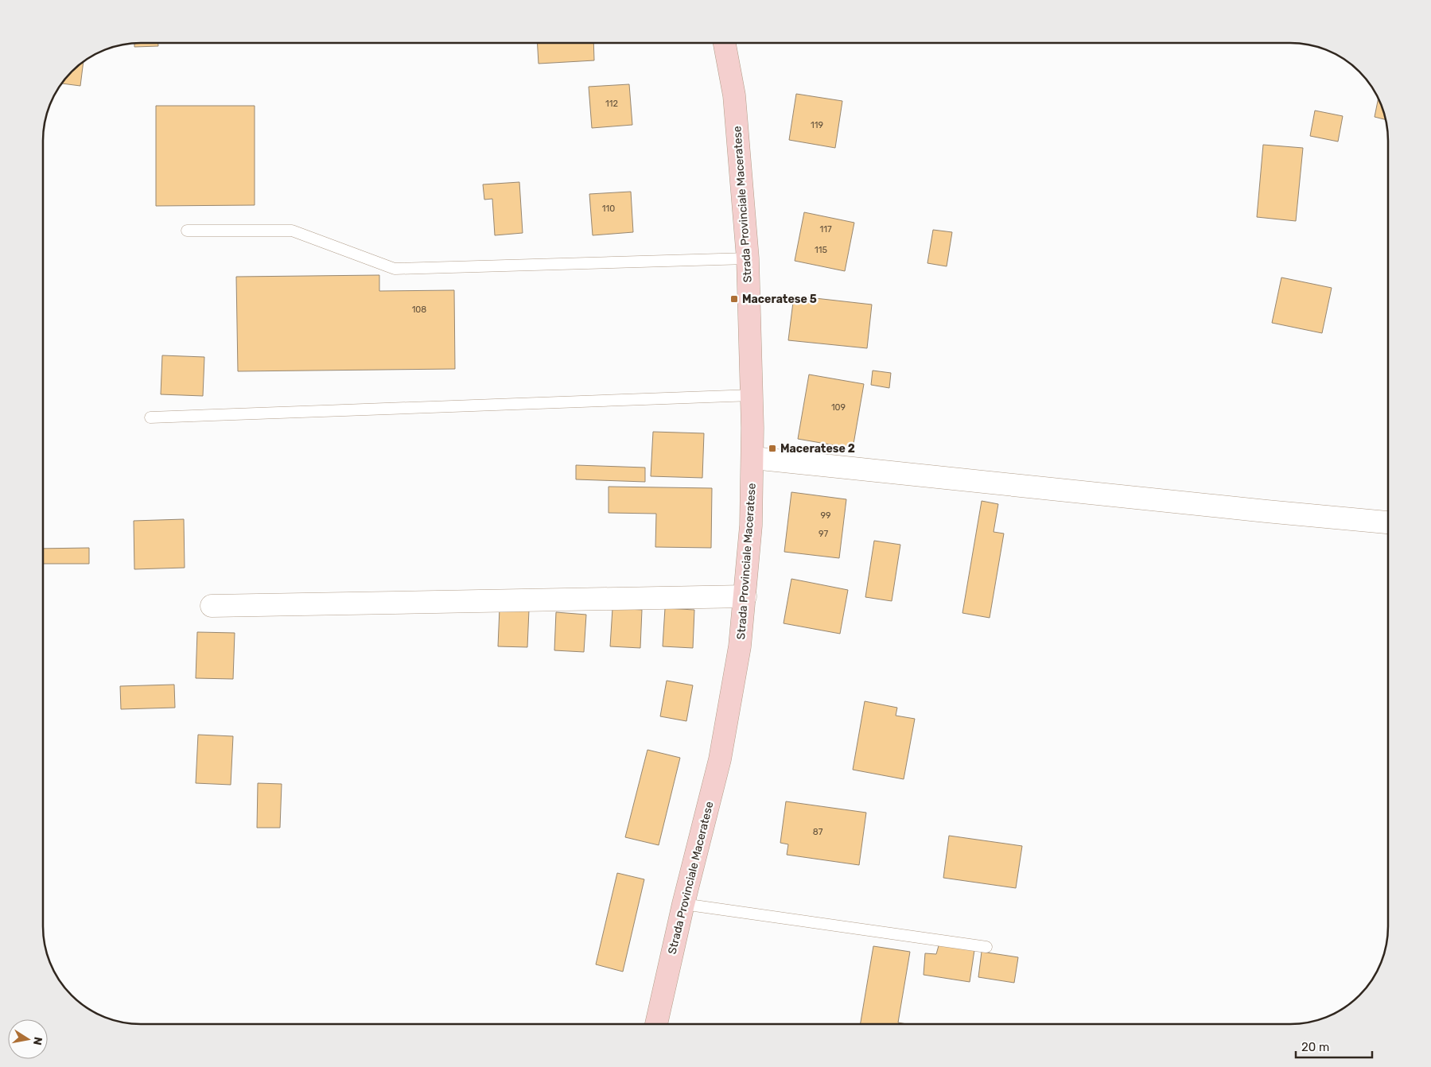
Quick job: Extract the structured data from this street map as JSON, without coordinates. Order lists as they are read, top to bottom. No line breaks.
{"streets":{"main road":["Strada Provinciale Maceratese"]},"places":{"transit":["Maceratese 5","Maceratese 2"]},"house_numbers":["112","119","110","117","115","108","109","99","97","87"],"scale_bar":"20 m","north":"right"}
